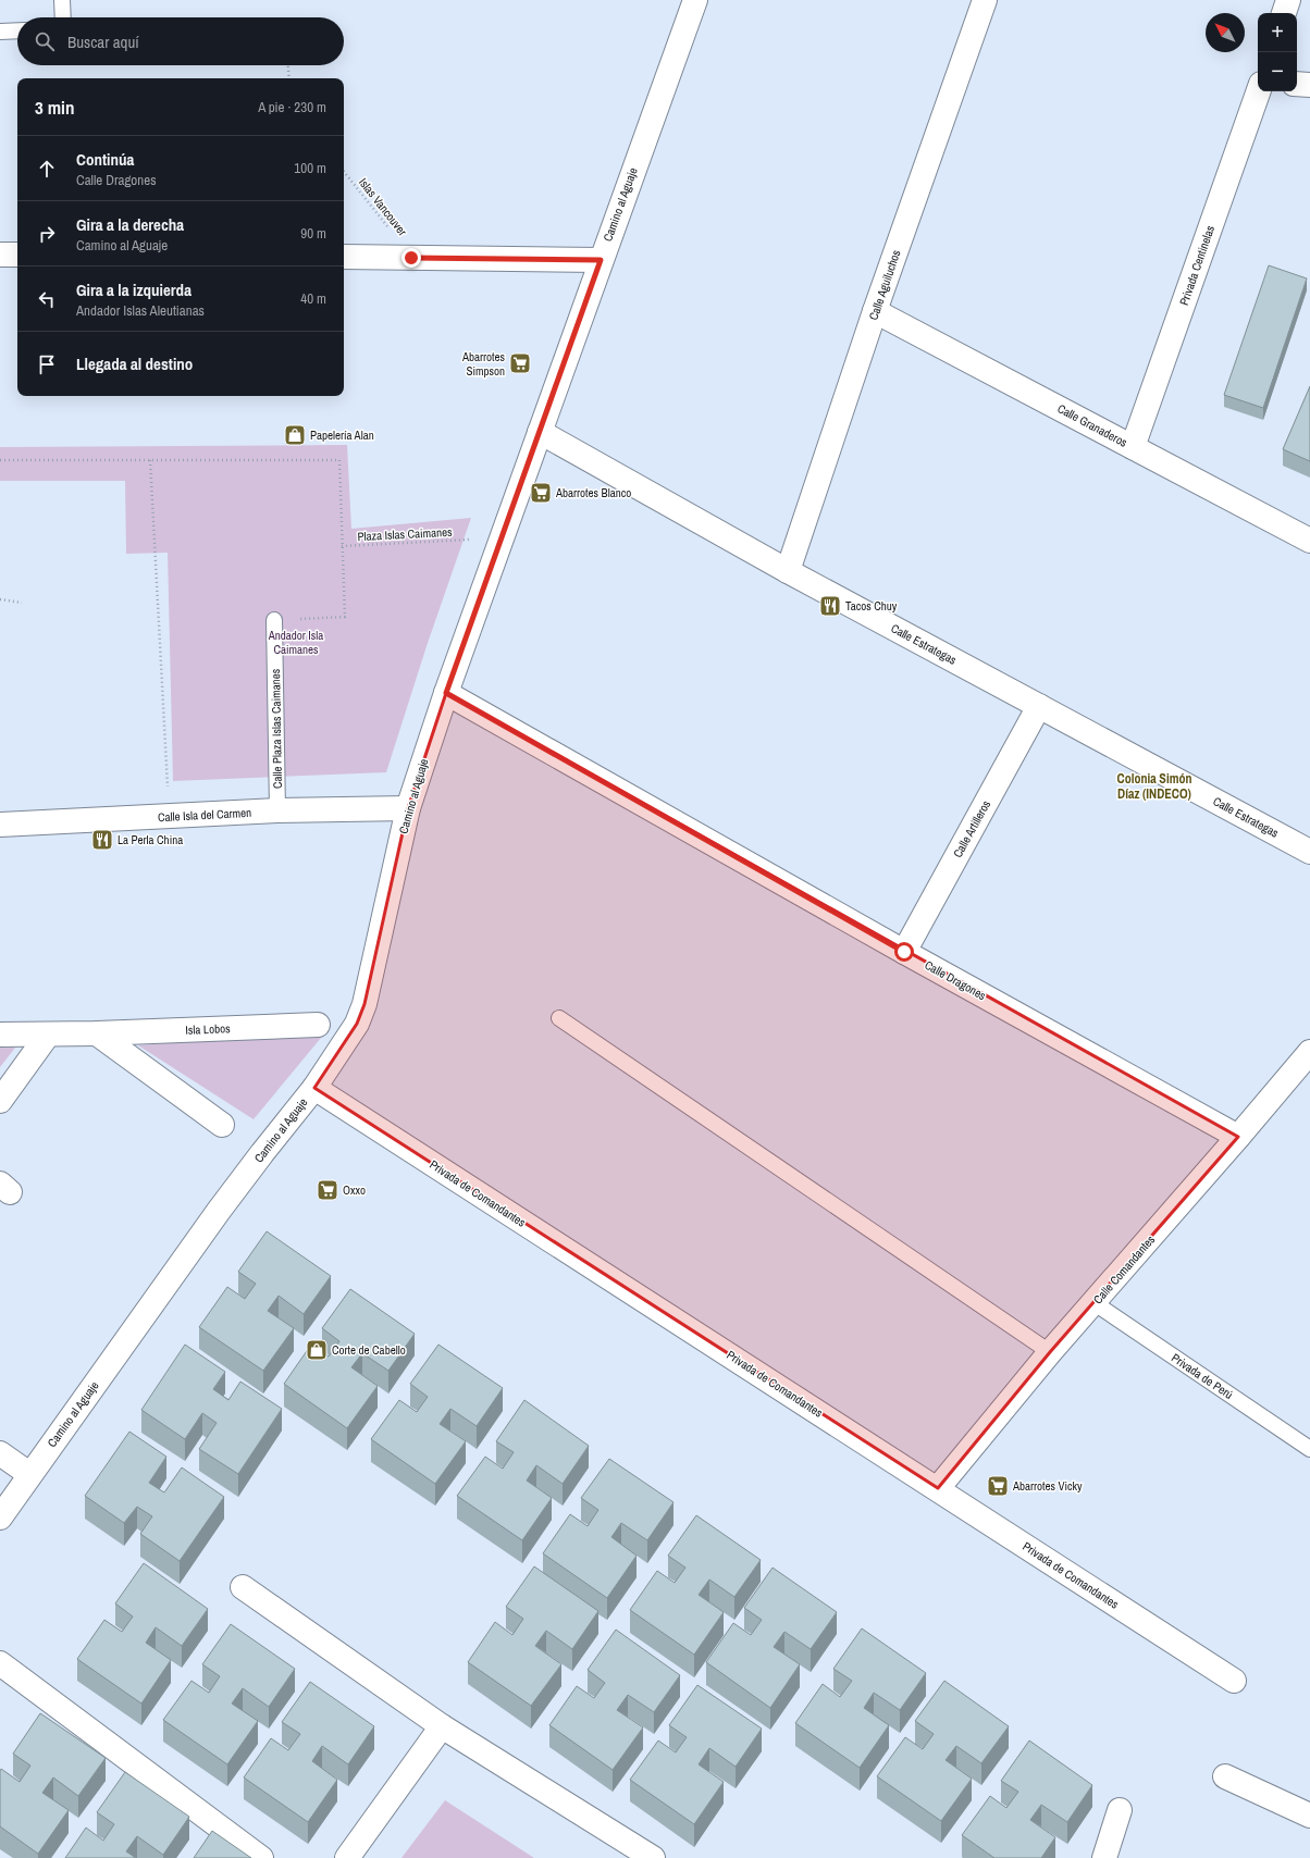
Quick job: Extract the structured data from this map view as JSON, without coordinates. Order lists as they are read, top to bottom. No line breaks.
{"streets":{"street":["Camino al Aguaje","Privada Centinelas","Calle Aguiluchos","Calle Granaderos","Calle Estrategas","Calle Isla del Carmen","Calle Artilleros","Calle Dragones","Isla Lobos","Privada de Comandantes","Calle Comandantes"],"lane":["Calle Plaza Islas Caimanes","Privada de Perú"],"path":["Islas Vancouver","Plaza Islas Caimanes"]},"crossings":[["Camino al Aguaje","Calle Estrategas"],["Camino al Aguaje","Calle Isla del Carmen"],["Camino al Aguaje","Calle Dragones"],["Camino al Aguaje","Privada de Comandantes"],["Privada Centinelas","Calle Granaderos"],["Calle Aguiluchos","Calle Granaderos"],["Calle Aguiluchos","Calle Estrategas"],["Plaza Islas Caimanes","Calle Plaza Islas Caimanes"],["Calle Estrategas","Calle Artilleros"],["Calle Plaza Islas Caimanes","Calle Isla del Carmen"],["Calle Artilleros","Calle Dragones"],["Calle Dragones","Calle Comandantes"],["Privada de Comandantes","Calle Comandantes"],["Calle Comandantes","Privada de Perú"]],"districts":["Colonia Simón Díaz (INDECO)"],"parks":["Andador Isla Caimanes"],"places":{"supermarket":["Abarrotes Simpson","Abarrotes Blanco","Oxxo","Abarrotes Vicky"],"shop":["Papelería Alan","Corte de Cabello"],"restaurant":["Tacos Chuy","La Perla China"]},"north":"top left","page":{"map_buttons":["+","−"],"search":"Buscar aquí","heading":["3 min","A pie · 230 m"],"list":[["Continúa","Calle Dragones","100 m"],["Gira a la derecha","Camino al Aguaje","90 m"],["Gira a la izquierda","Andador Islas Aleutianas","40 m"],"Llegada al destino"]}}
